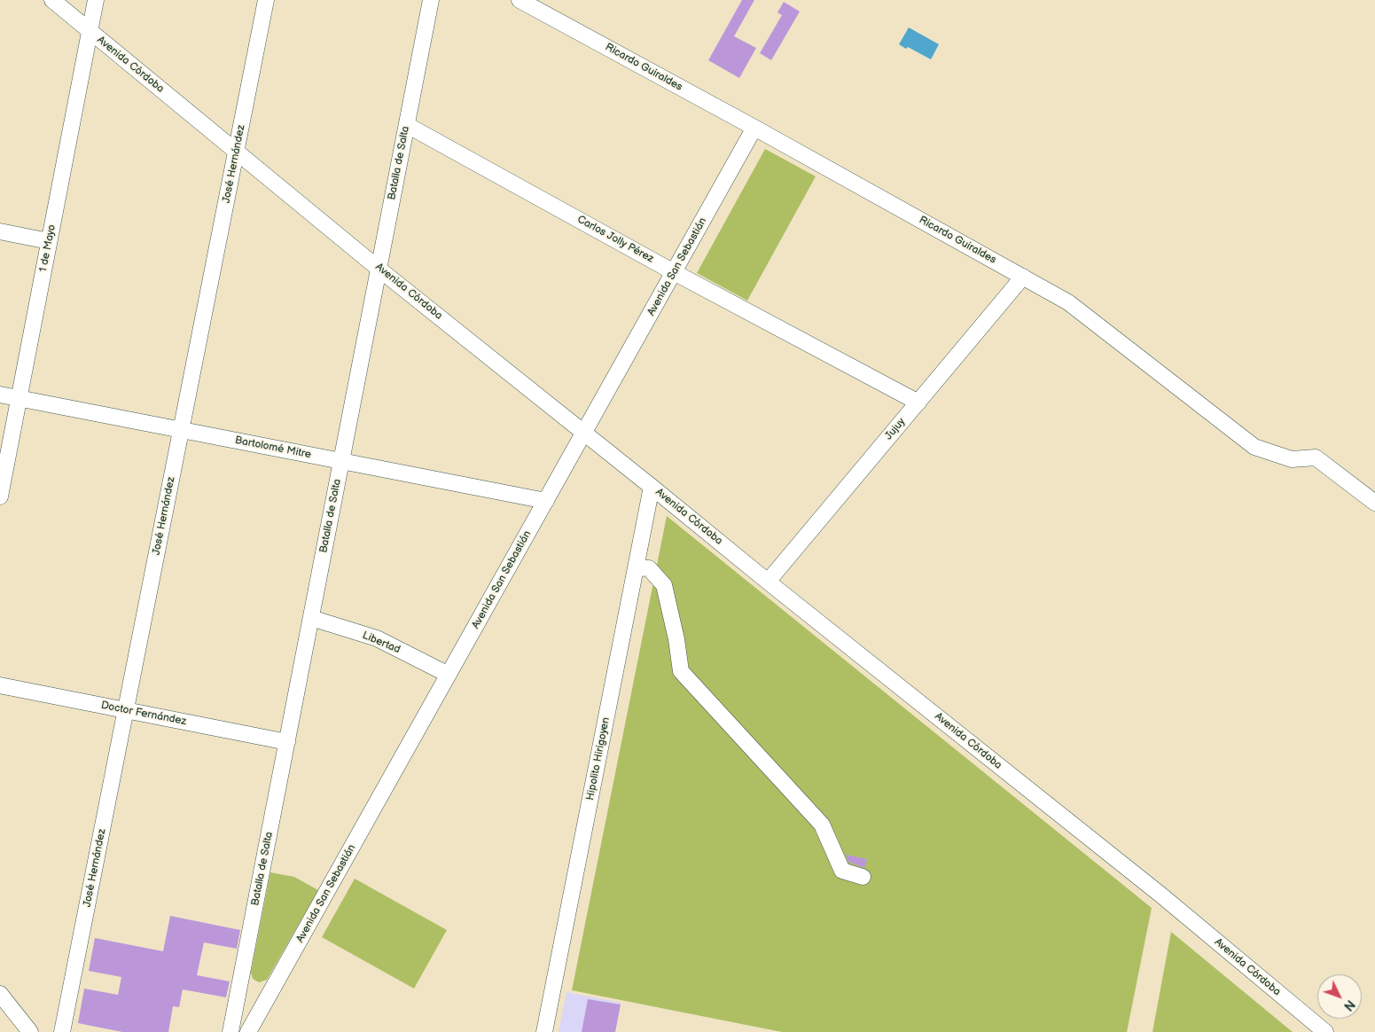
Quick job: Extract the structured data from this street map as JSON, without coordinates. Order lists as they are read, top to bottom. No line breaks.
{"streets":{"street":["Avenida Córdoba","Ricardo Guiraldes","Batalla de Salta","José Hernández","Carlos Jolly Pérez","1 de Mayo","Avenida San Sebastián","Jujuy","Bartolomé Mitre","Libertad","Doctor Fernández","Hipolito Hirigoyen"]},"crossings":[["Avenida Córdoba","Batalla de Salta"],["Avenida Córdoba","José Hernández"],["Avenida Córdoba","1 de Mayo"],["Avenida Córdoba","Avenida San Sebastián"],["Avenida Córdoba","Jujuy"],["Avenida Córdoba","Hipolito Hirigoyen"],["Ricardo Guiraldes","Avenida San Sebastián"],["Ricardo Guiraldes","Jujuy"],["Batalla de Salta","Carlos Jolly Pérez"],["Batalla de Salta","Bartolomé Mitre"],["Batalla de Salta","Libertad"],["Batalla de Salta","Doctor Fernández"],["José Hernández","Bartolomé Mitre"],["José Hernández","Doctor Fernández"],["Carlos Jolly Pérez","Avenida San Sebastián"],["Carlos Jolly Pérez","Jujuy"],["1 de Mayo","Bartolomé Mitre"],["Avenida San Sebastián","Bartolomé Mitre"],["Avenida San Sebastián","Libertad"]],"north":"bottom right"}
